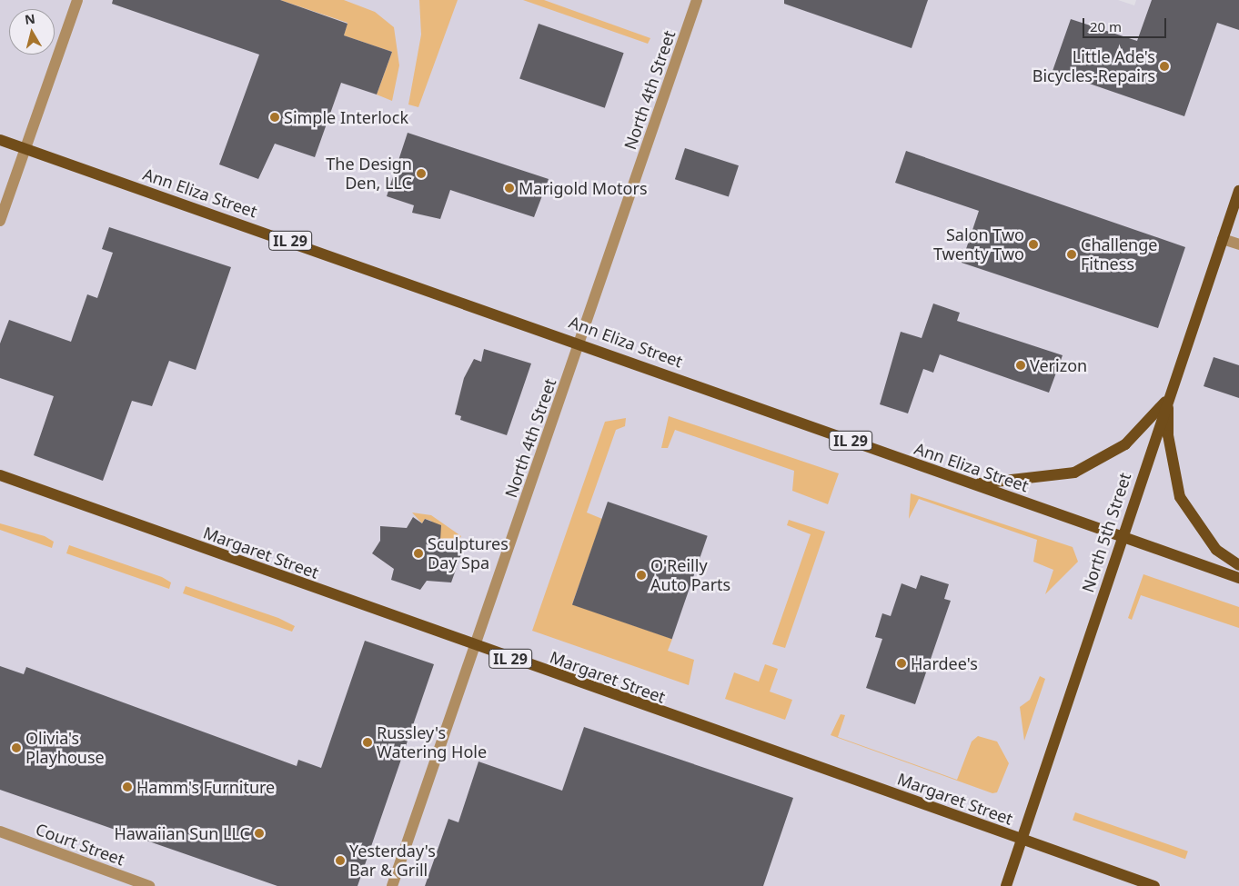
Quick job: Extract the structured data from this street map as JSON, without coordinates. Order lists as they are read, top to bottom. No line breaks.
{"streets":{"main road":["Ann Eliza Street","IL 29","North 5th Street","Margaret Street"],"street":["North 4th Street","Court Street"]},"crossings":[["North 4th Street","Ann Eliza Street"],["North 4th Street","Margaret Street"],["Ann Eliza Street","North 5th Street"],["North 5th Street","Margaret Street"]],"places":["Little Ade's Bicycles-Repairs","Simple Interlock","The Design Den, LLC","Marigold Motors","Salon Two Twenty Two","Challenge Fitness","Verizon","Sculptures Day Spa","O'Reilly Auto Parts","Hardee's","Russley's Watering Hole","Olivia's Playhouse","Hamm's Furniture","Hawaiian Sun LLC","Yesterday's Bar & Grill"],"scale_bar":"20 m","north":"top"}
